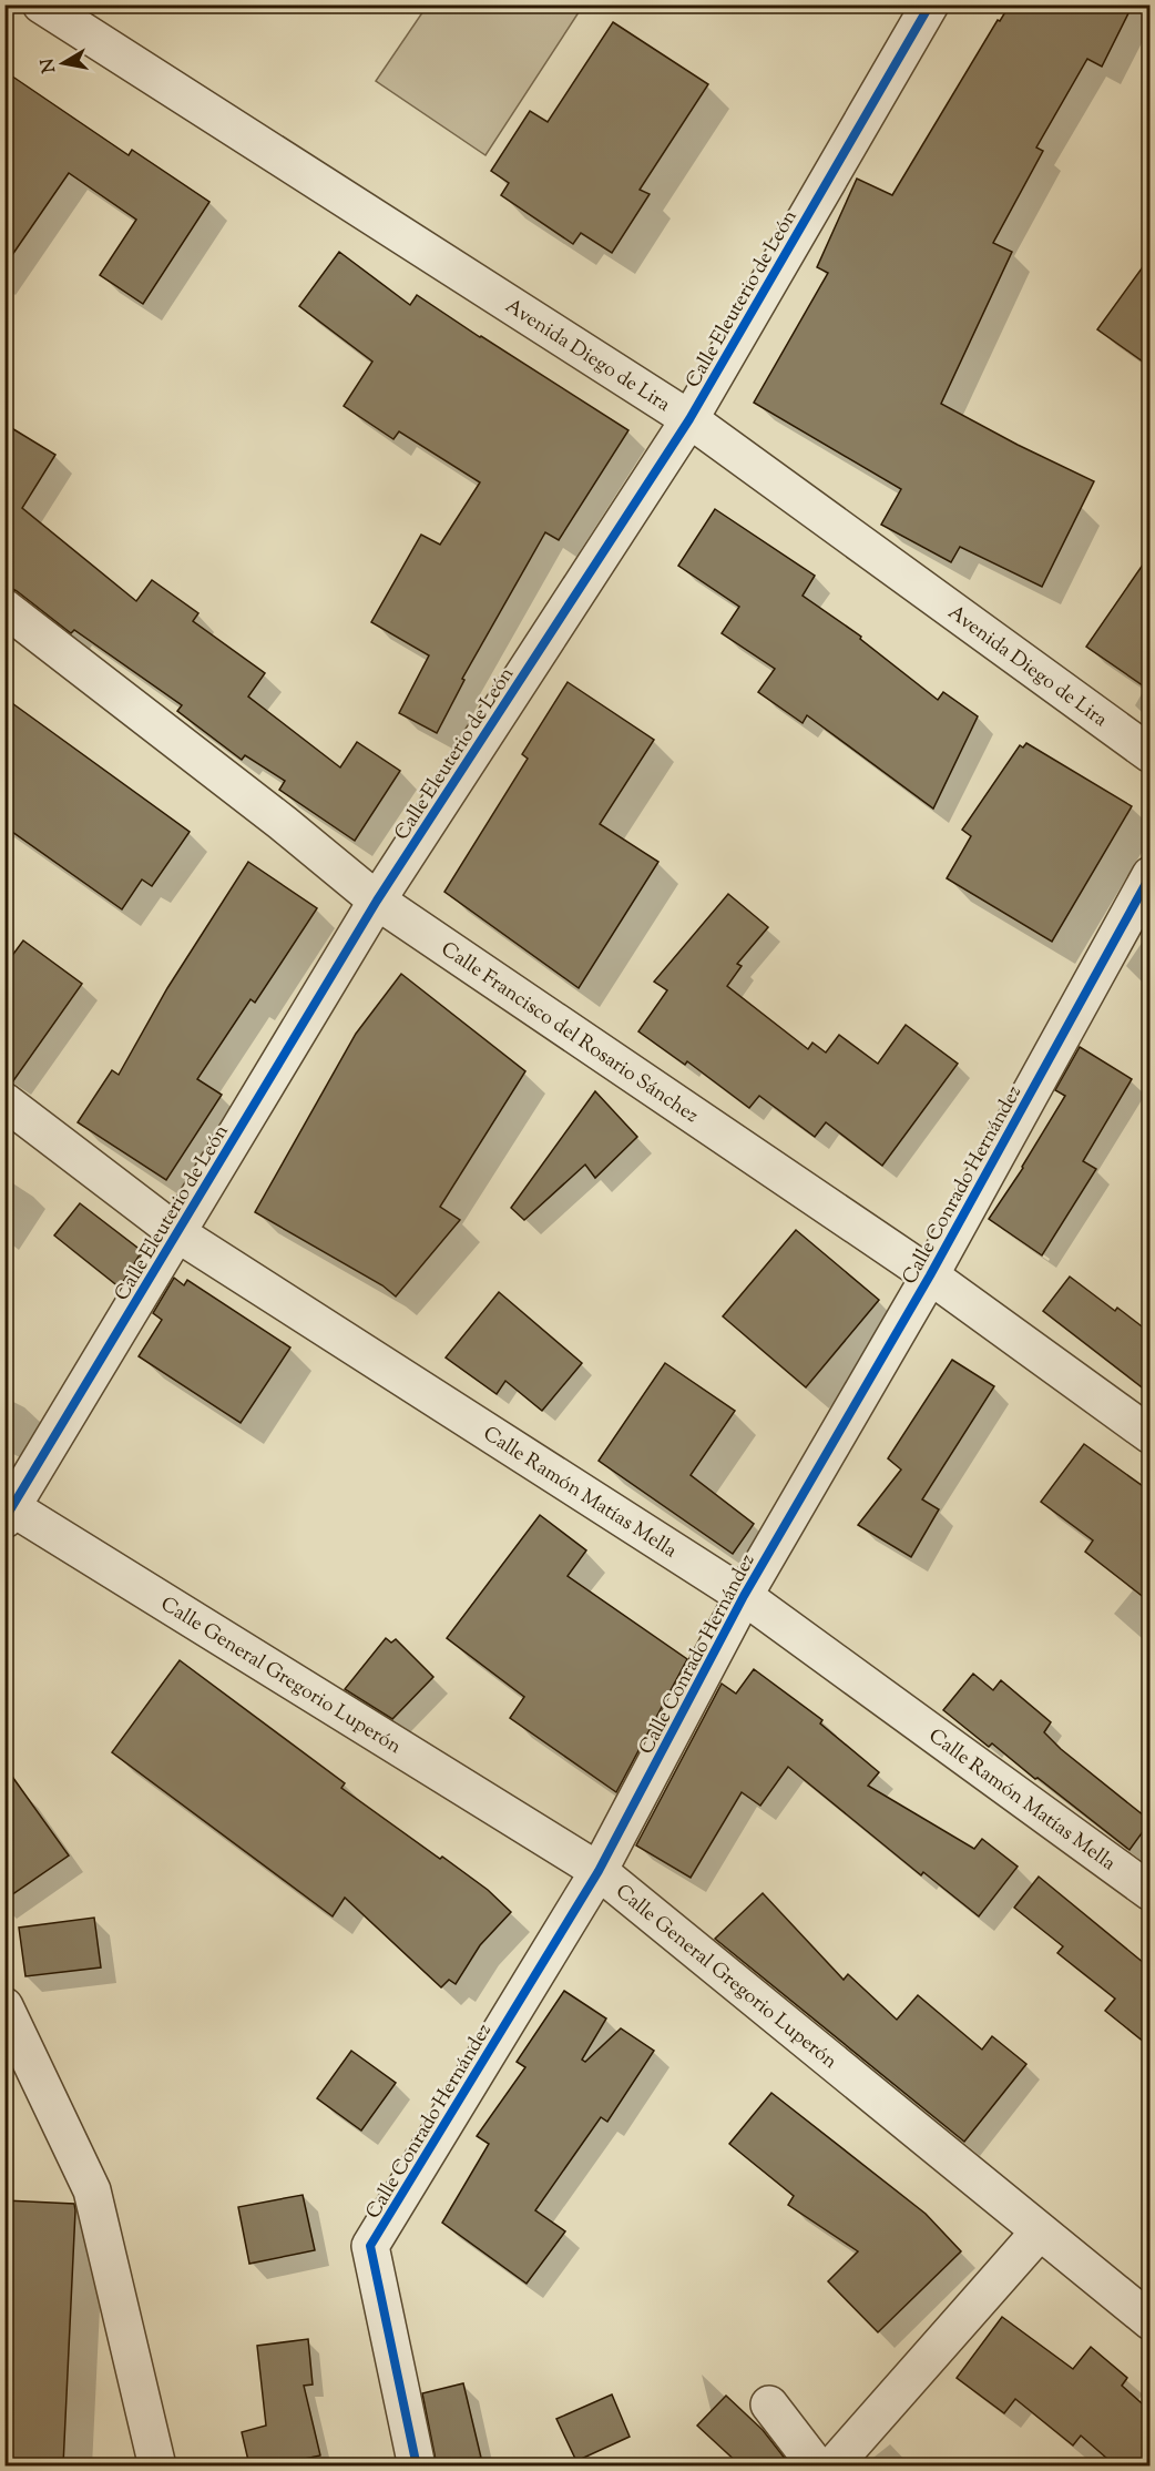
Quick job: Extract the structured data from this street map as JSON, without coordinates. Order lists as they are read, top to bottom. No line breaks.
{"streets":{"street":["Calle Eleuterio de León","Avenida Diego de Lira","Calle Francisco del Rosario Sánchez","Calle Conrado Hernández","Calle Ramón Matías Mella","Calle General Gregorio Luperón"]},"crossings":[["Calle Eleuterio de León","Avenida Diego de Lira"],["Calle Eleuterio de León","Calle Francisco del Rosario Sánchez"],["Calle Eleuterio de León","Calle Ramón Matías Mella"],["Calle Eleuterio de León","Calle General Gregorio Luperón"],["Calle Francisco del Rosario Sánchez","Calle Conrado Hernández"],["Calle Conrado Hernández","Calle Ramón Matías Mella"],["Calle Conrado Hernández","Calle General Gregorio Luperón"]],"north":"left"}
